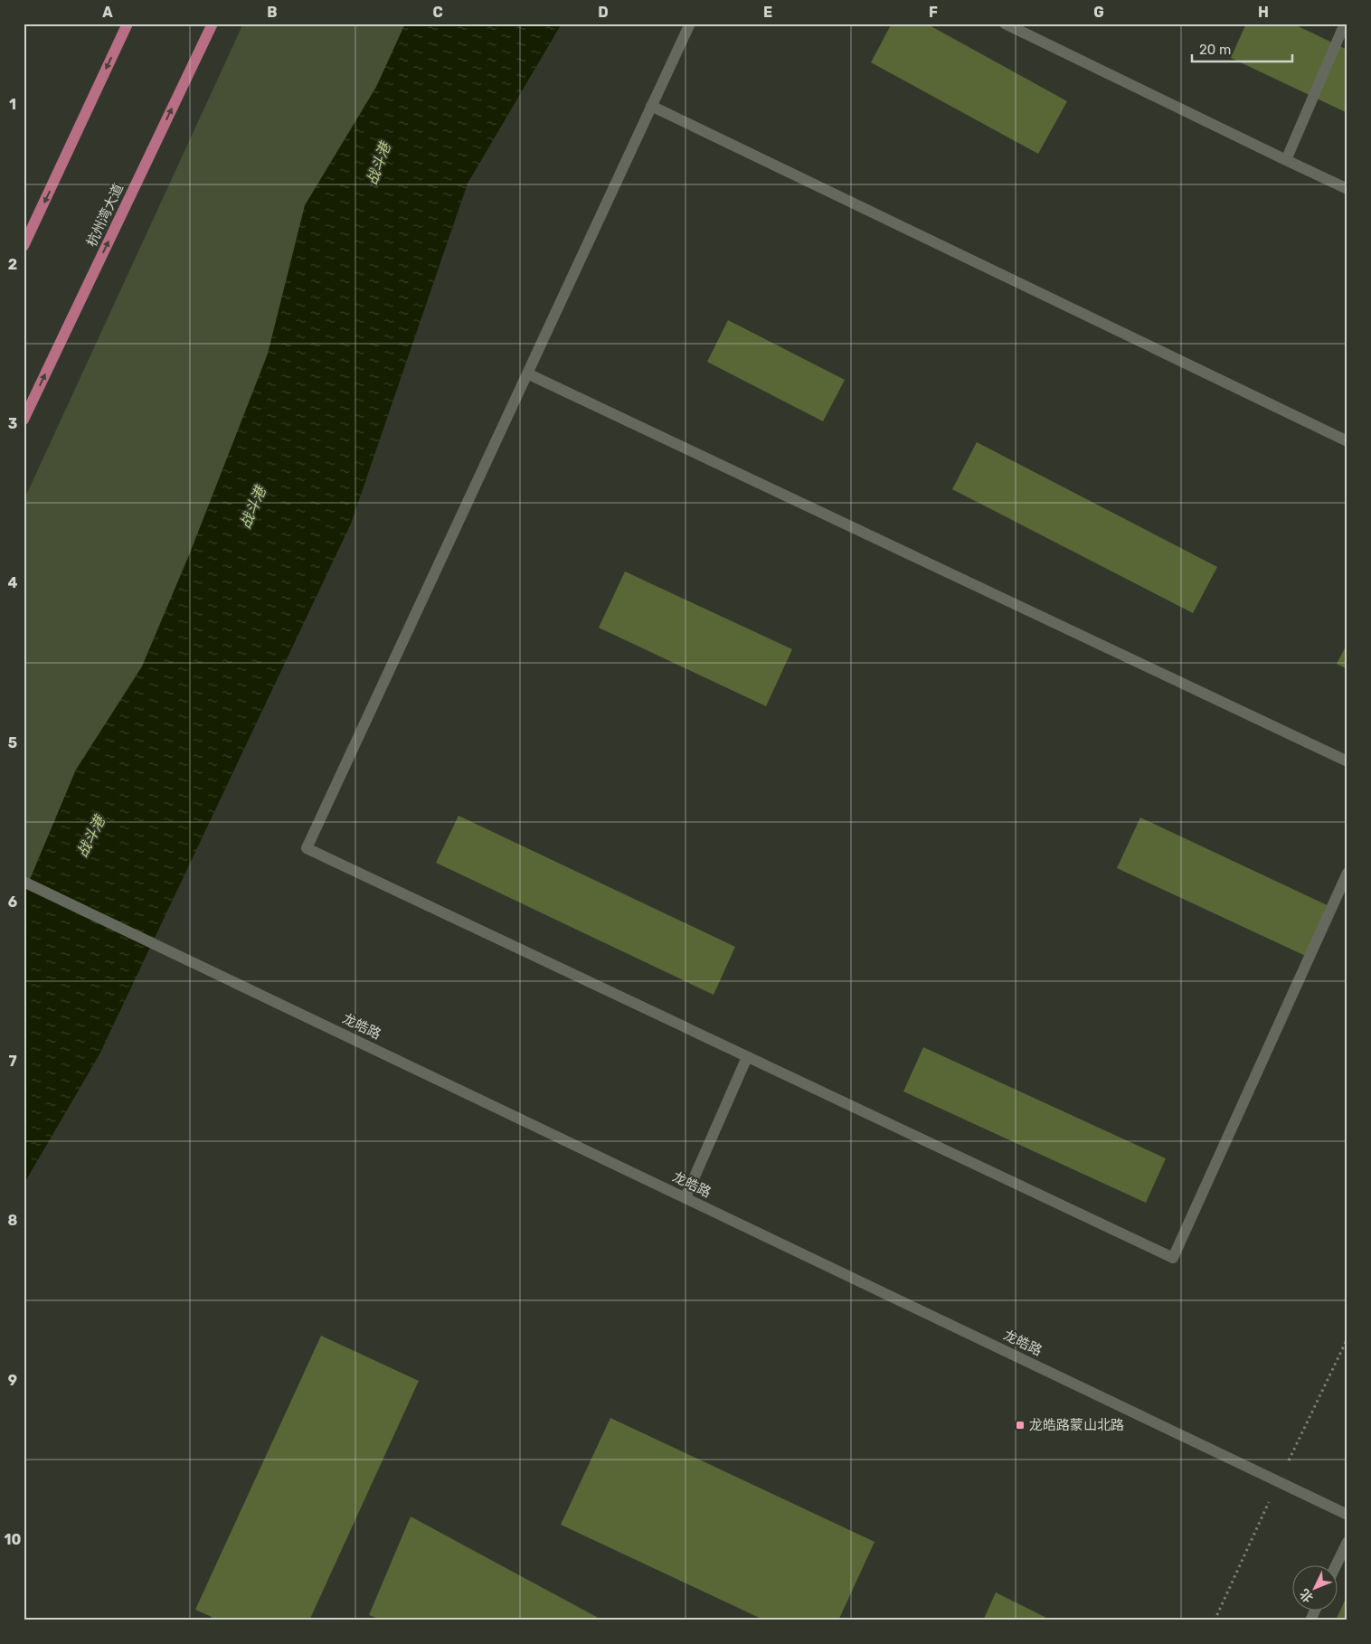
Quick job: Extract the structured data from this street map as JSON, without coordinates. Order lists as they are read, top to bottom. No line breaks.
{"streets":{"main road":["杭州湾大道"],"street":["龙皓路"]},"water":["战斗港"],"places":{"transit":["龙皓路蒙山北路"]},"scale_bar":"20 m","north":"bottom left","grid":{"columns":["A","B","C","D","E","F","G","H"],"rows":["1","2","3","4","5","6","7","8","9","10"]}}
